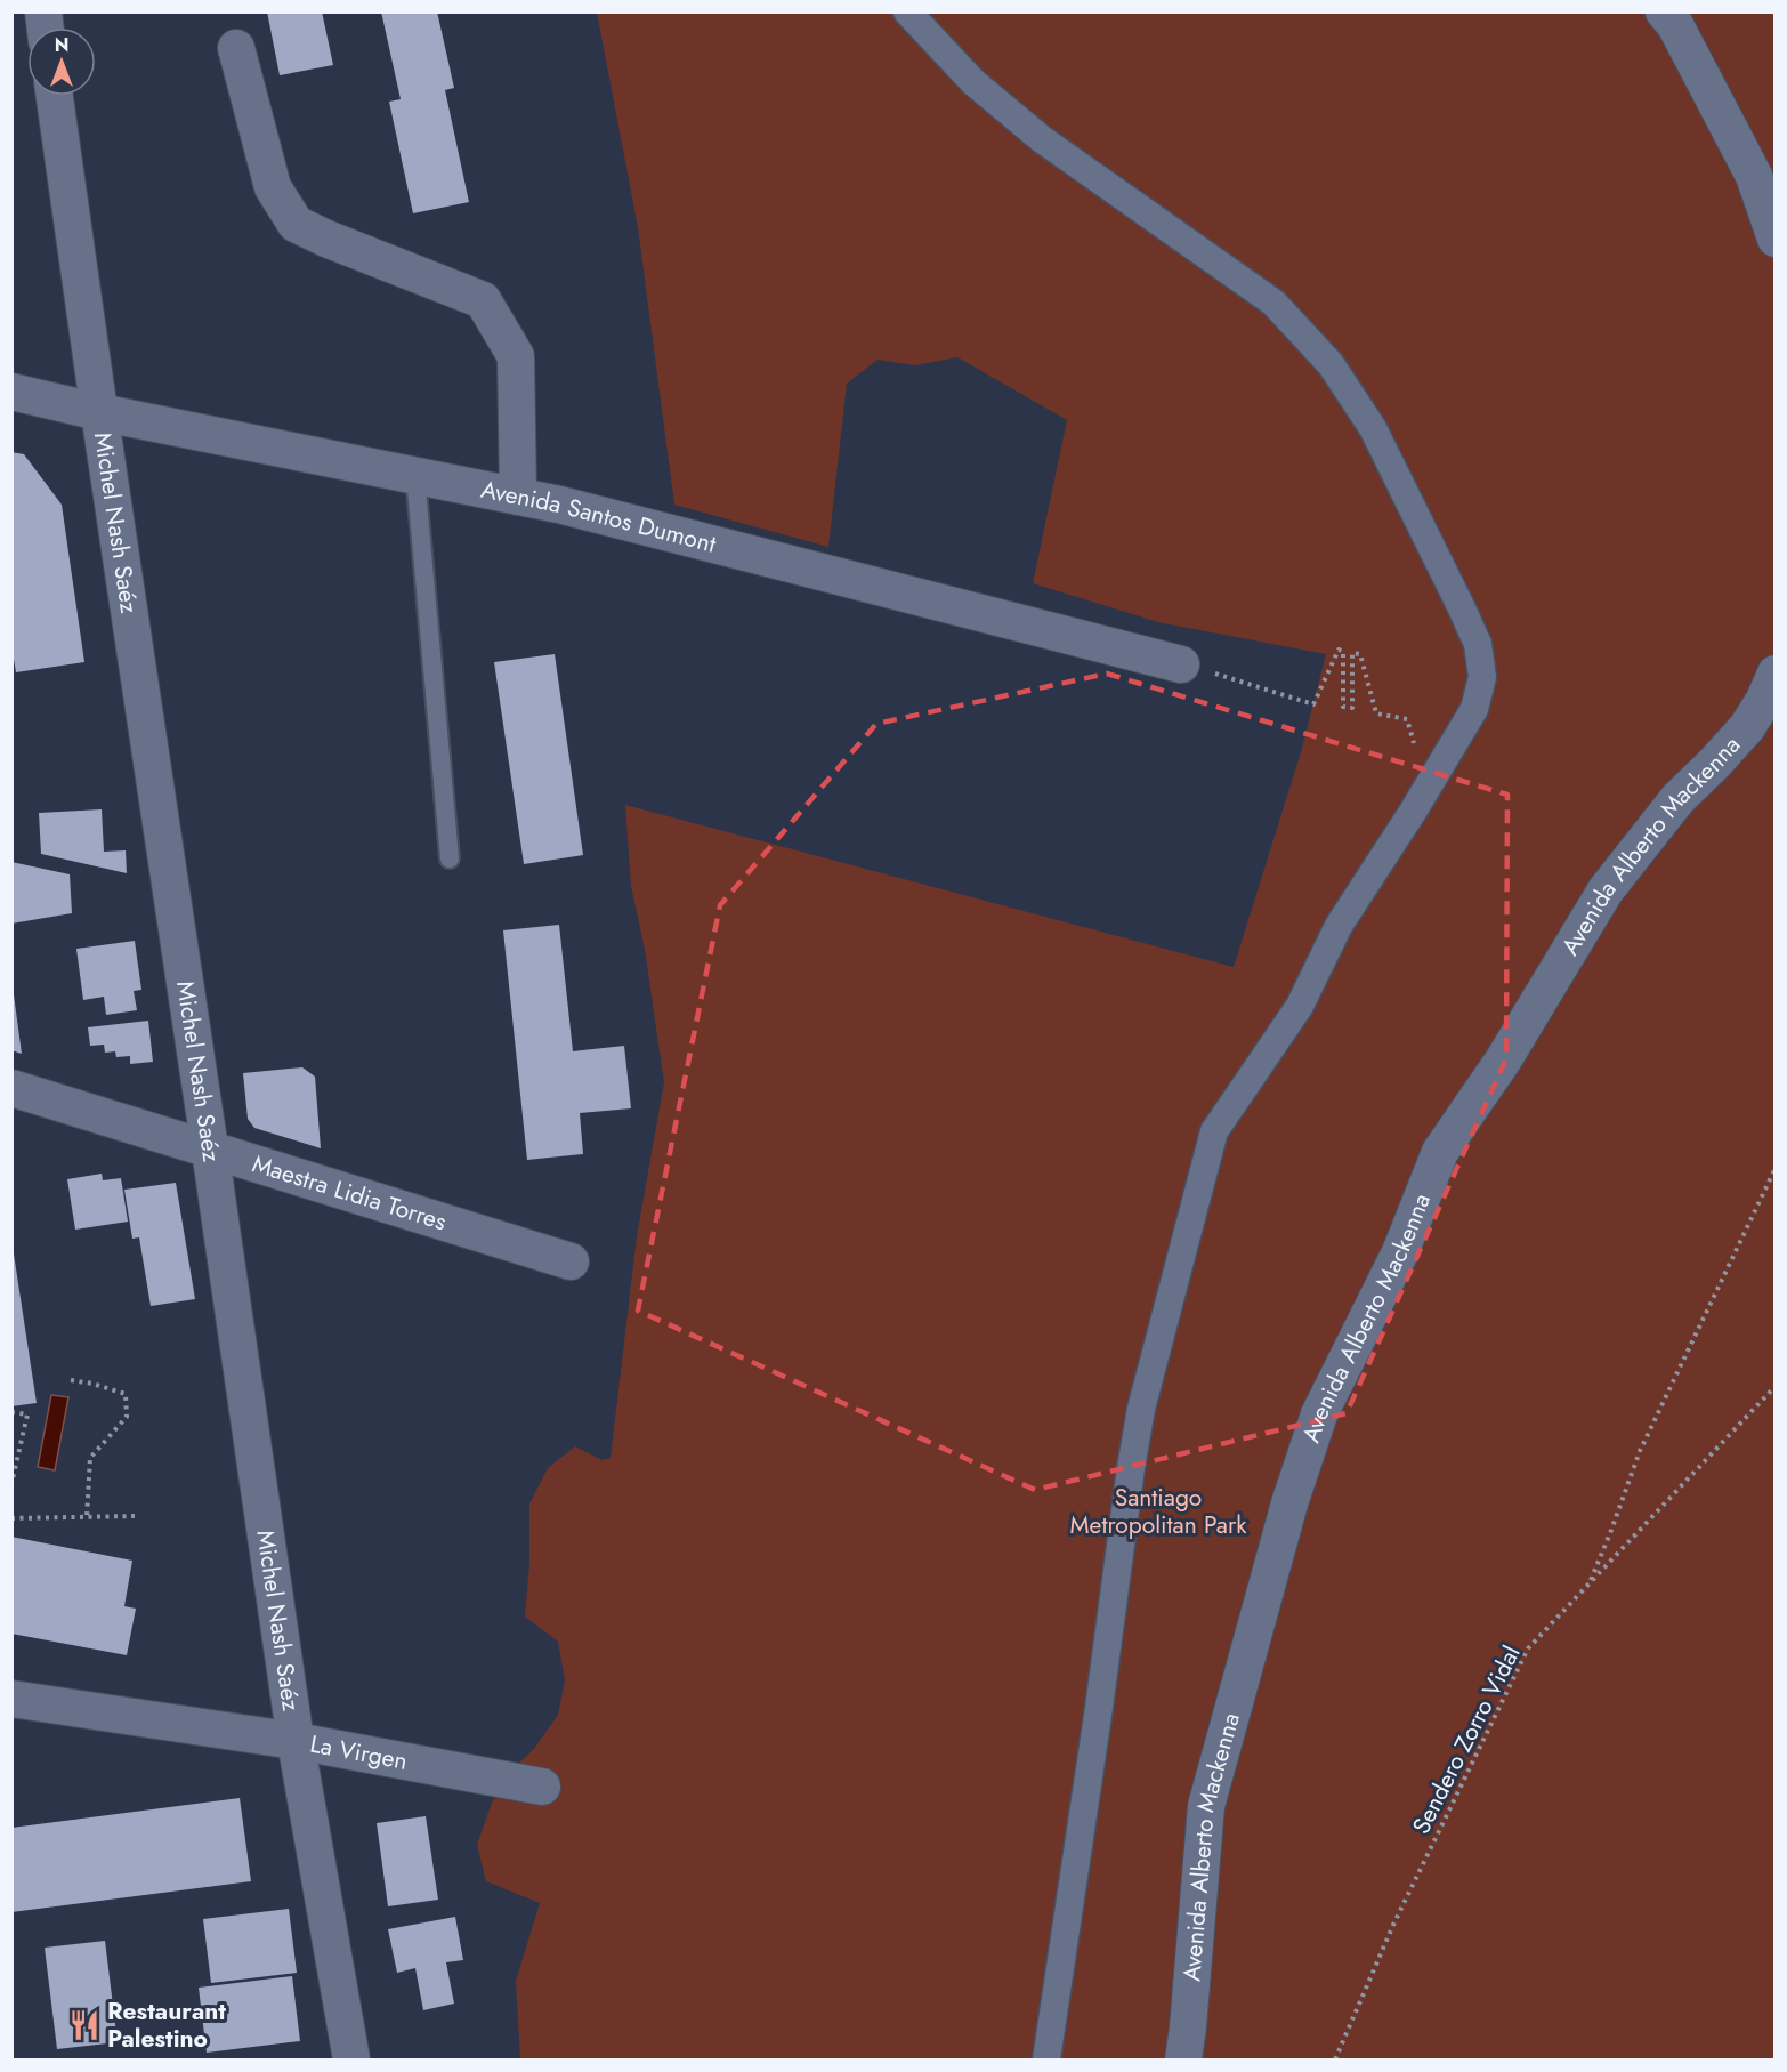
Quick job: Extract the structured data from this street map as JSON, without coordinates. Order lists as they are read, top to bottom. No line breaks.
{"streets":{"street":["Avenida Santos Dumont","Michel Nash Saéz","Avenida Alberto Mackenna","Maestra Lidia Torres","La Virgen"],"path":["Sendero Zorro Vidal"]},"crossings":[["Avenida Santos Dumont","Michel Nash Saéz"],["Michel Nash Saéz","Maestra Lidia Torres"],["Michel Nash Saéz","La Virgen"]],"parks":["Santiago Metropolitan Park"],"places":{"restaurant":["Restaurant Palestino"]},"north":"top"}
